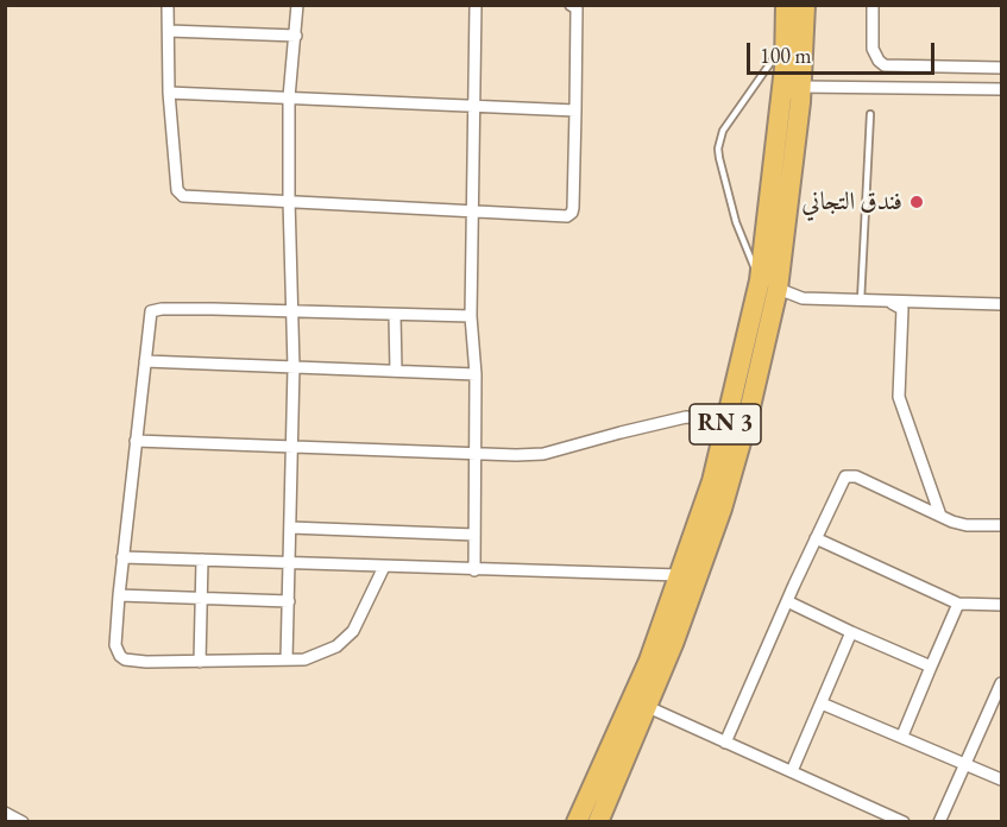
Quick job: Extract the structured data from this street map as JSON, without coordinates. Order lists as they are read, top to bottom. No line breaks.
{"streets":{"highway":["RN 3"]},"places":["فندق التجاني"],"scale_bar":"100 m"}
